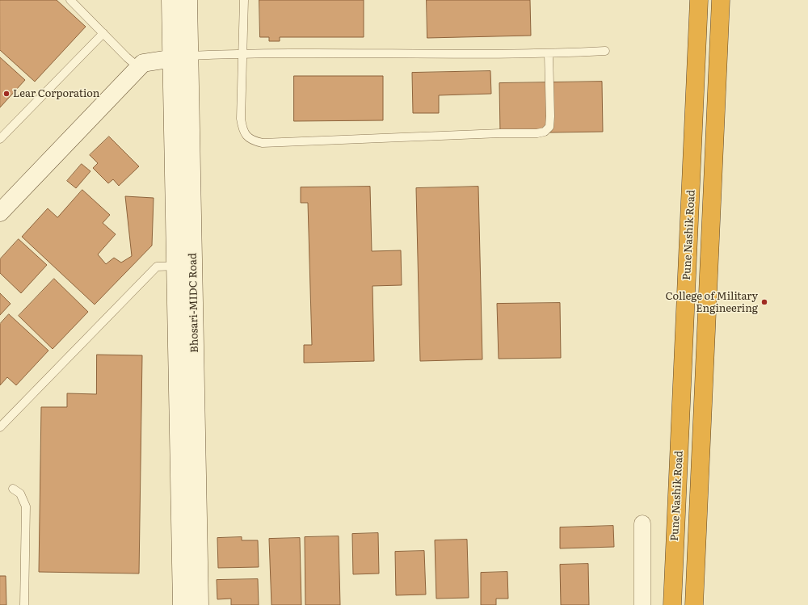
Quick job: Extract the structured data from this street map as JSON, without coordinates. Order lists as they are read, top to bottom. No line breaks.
{"streets":{"highway":["Pune Nashik Road"],"street":["Bhosari-MIDC Road"]},"places":["Lear Corporation","College of Military Engineering"]}
